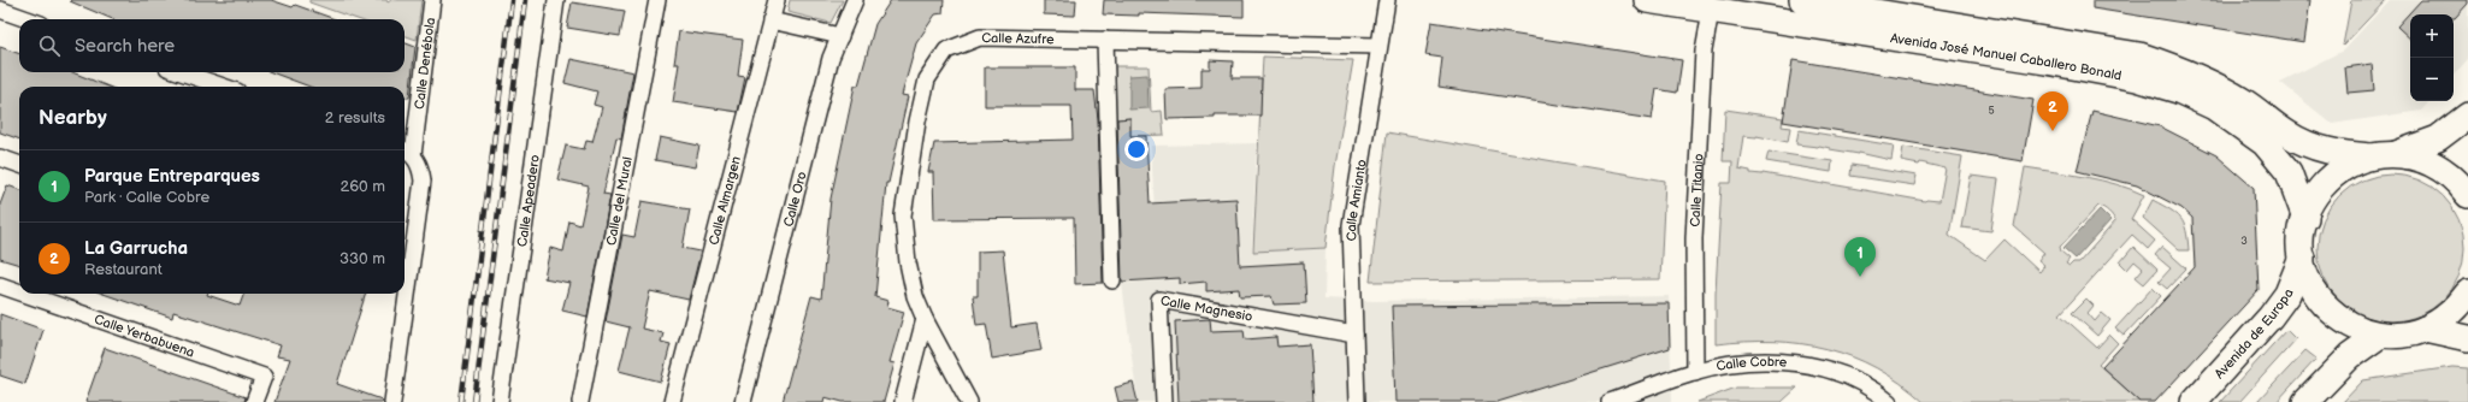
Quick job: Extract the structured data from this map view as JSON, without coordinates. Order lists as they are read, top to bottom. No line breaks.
{"streets":{"main road":["Avenida José Manuel Caballero Bonald","Avenida de Europa"],"street":["Calle Azufre","Calle Denébola","Calle Titanio","Calle Oro","Calle Amianto","Calle Apeadero","Calle del Mural","Calle Almargen","Calle Magnesio","Calle Yerbabuena","Calle Cobre"]},"crossings":[["Calle Azufre","Calle Amianto"],["Avenida José Manuel Caballero Bonald","Calle Titanio"],["Avenida José Manuel Caballero Bonald","Avenida de Europa"],["Calle Titanio","Calle Cobre"],["Calle Amianto","Calle Magnesio"]],"house_numbers":["5","3"],"page":{"map_buttons":["+","−"],"search":"Search here","heading":["Nearby","2 results"],"pins":["2","1"],"list":[{"mark":"1","name":"Parque Entreparques","note":"Park · Calle Cobre","value":"260 m"},{"mark":"2","name":"La Garrucha","note":"Restaurant","value":"330 m"}]}}
